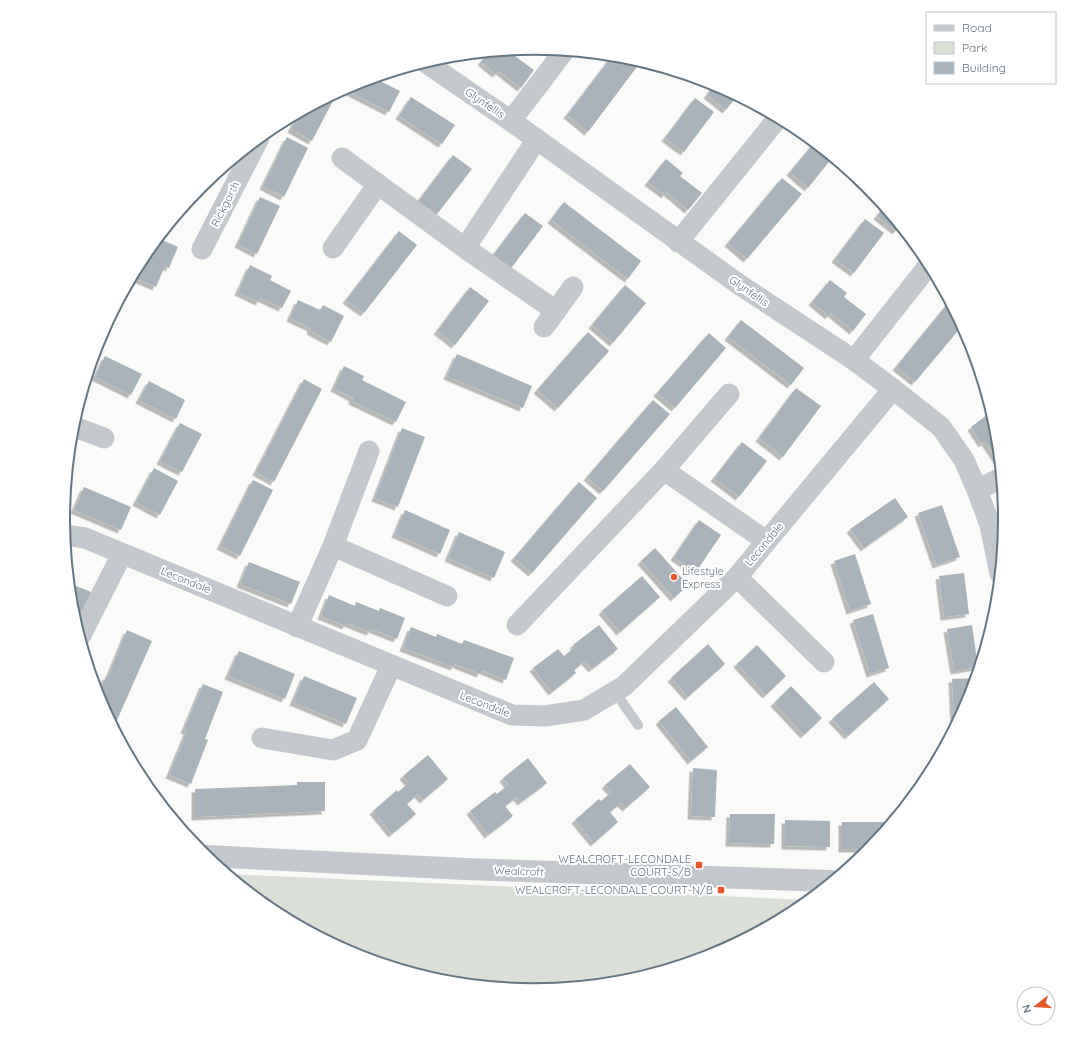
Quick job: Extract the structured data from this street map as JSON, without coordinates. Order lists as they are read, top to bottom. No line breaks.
{"streets":{"street":["Glynfellis","Rickgarth","Lecondale","Wealcroft"]},"crossings":[["Glynfellis","Lecondale"]],"places":{"other":["Lifestyle Express"],"transit":["WEALCROFT-LECONDALE COURT-S/B","WEALCROFT-LECONDALE COURT-N/B"]},"legend":["Road","Park","Building"],"north":"left"}
